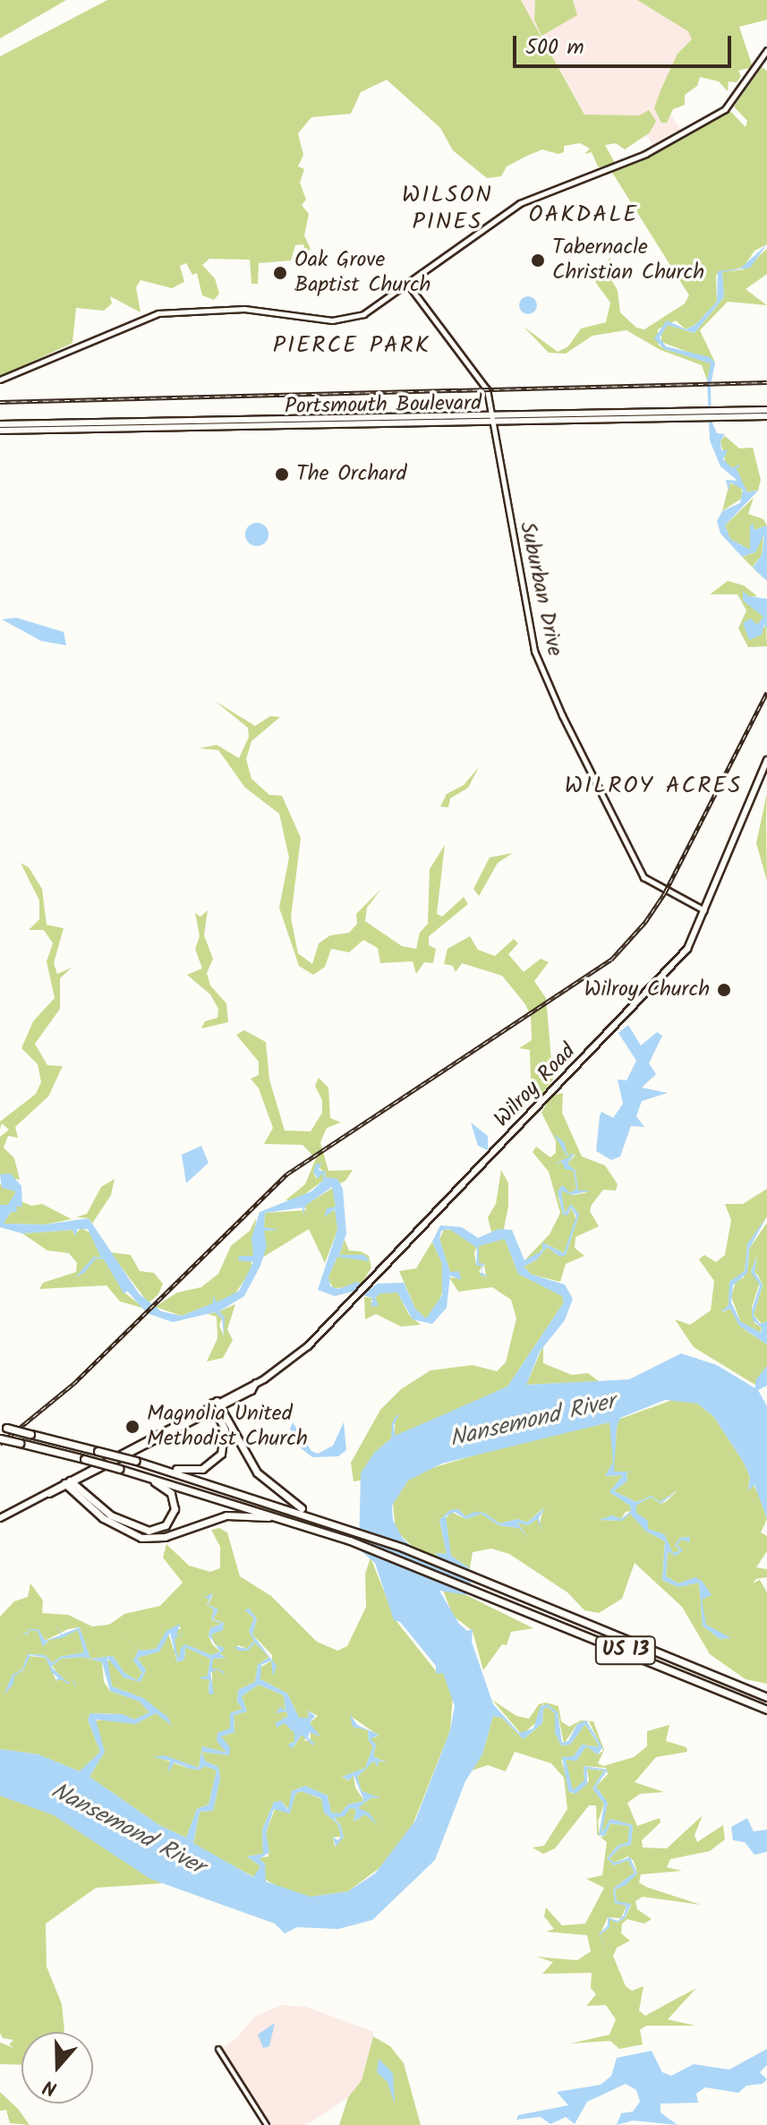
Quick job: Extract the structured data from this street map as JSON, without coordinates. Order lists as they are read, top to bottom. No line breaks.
{"streets":{"highway":["US 13"],"main road":["Portsmouth Boulevard","Suburban Drive","Wilroy Road"]},"crossings":[["Portsmouth Boulevard","Suburban Drive"],["Suburban Drive","Wilroy Road"]],"districts":["WILSON PINES","OAKDALE","PIERCE PARK","WILROY ACRES"],"water":["Nansemond River"],"places":["Tabernacle Christian Church","Oak Grove Baptist Church","The Orchard","Wilroy Church","Magnolia United Methodist Church"],"scale_bar":"500 m","north":"bottom"}
